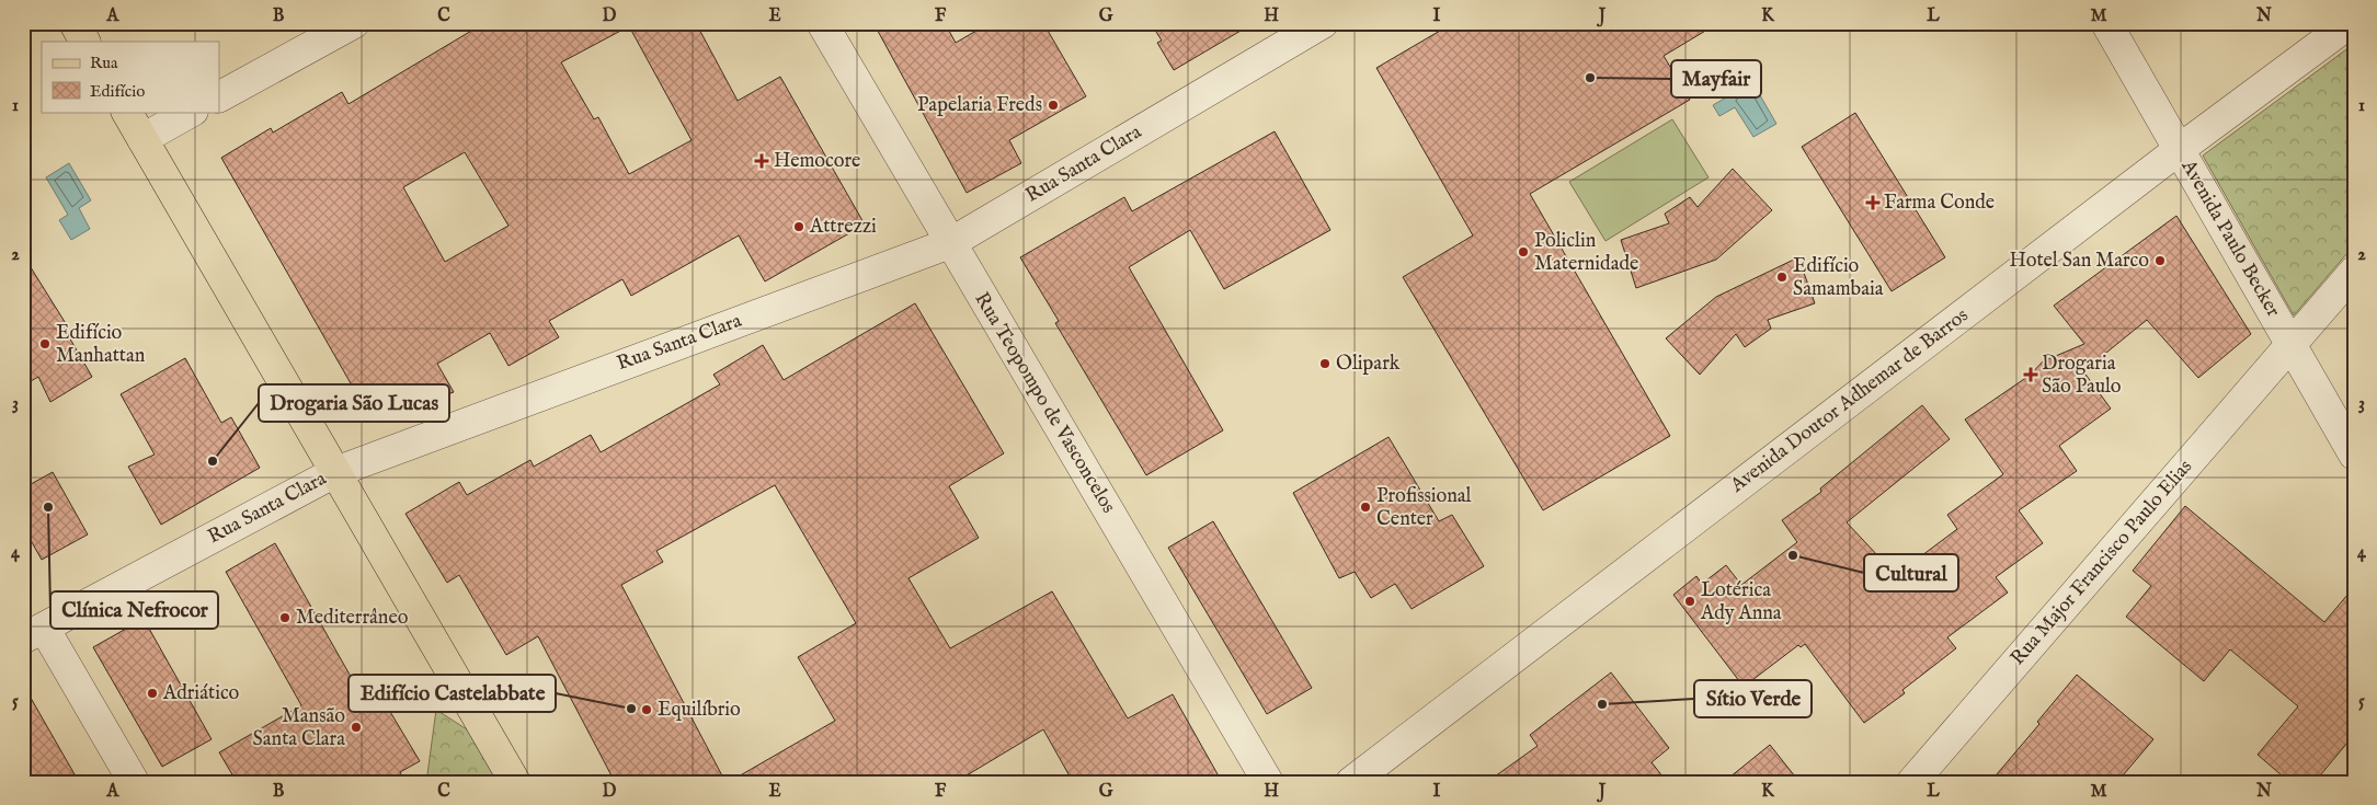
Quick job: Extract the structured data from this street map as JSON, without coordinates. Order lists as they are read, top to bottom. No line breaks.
{"streets":{"street":["Rua Santa Clara","Avenida Paulo Becker","Avenida Doutor Adhemar de Barros","Rua Teopompo de Vasconcelos","Rua Major Francisco Paulo Elias"]},"crossings":[["Rua Santa Clara","Rua Teopompo de Vasconcelos"],["Avenida Paulo Becker","Avenida Doutor Adhemar de Barros"],["Avenida Paulo Becker","Rua Major Francisco Paulo Elias"]],"places":{"other":["Mayfair","Papelaria Freds","Attrezzi","Policlin Maternidade","Hotel San Marco","Edifício Samambaia","Edifício Manhattan","Olipark","Drogaria São Lucas","Clínica Nefrocor","Profissional Center","Cultural","Lotérica Ady Anna","Mediterrâneo","Adriático","Sítio Verde","Edifício Castelabbate","Equilíbrio","Mansão Santa Clara"],"health":["Hemocore","Farma Conde","Drogaria São Paulo"]},"legend":["Rua","Edifício"],"grid":{"columns":["A","B","C","D","E","F","G","H","I","J","K","L","M","N"],"rows":["1","2","3","4","5"]}}
